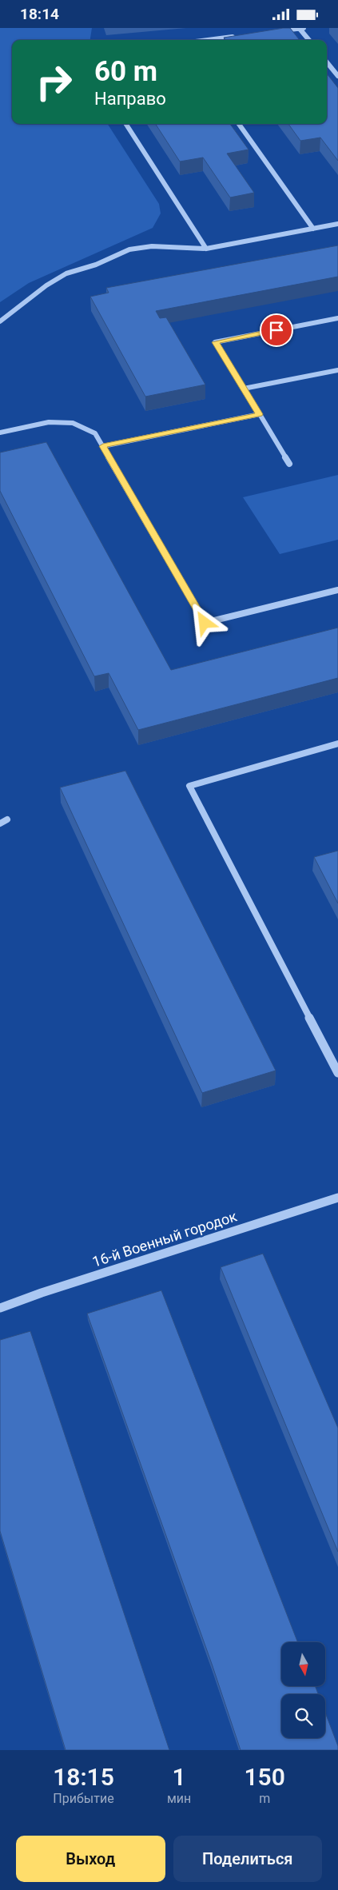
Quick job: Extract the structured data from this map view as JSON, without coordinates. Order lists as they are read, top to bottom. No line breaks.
{"streets":{"street":["16-й Военный городок"]},"north":"bottom","page":{"status":"18:14","turn":["60 m","Направо"],"eta":["18:15","Прибытие","1","мин","150","m"],"buttons":["Выход","Поделиться"]}}
